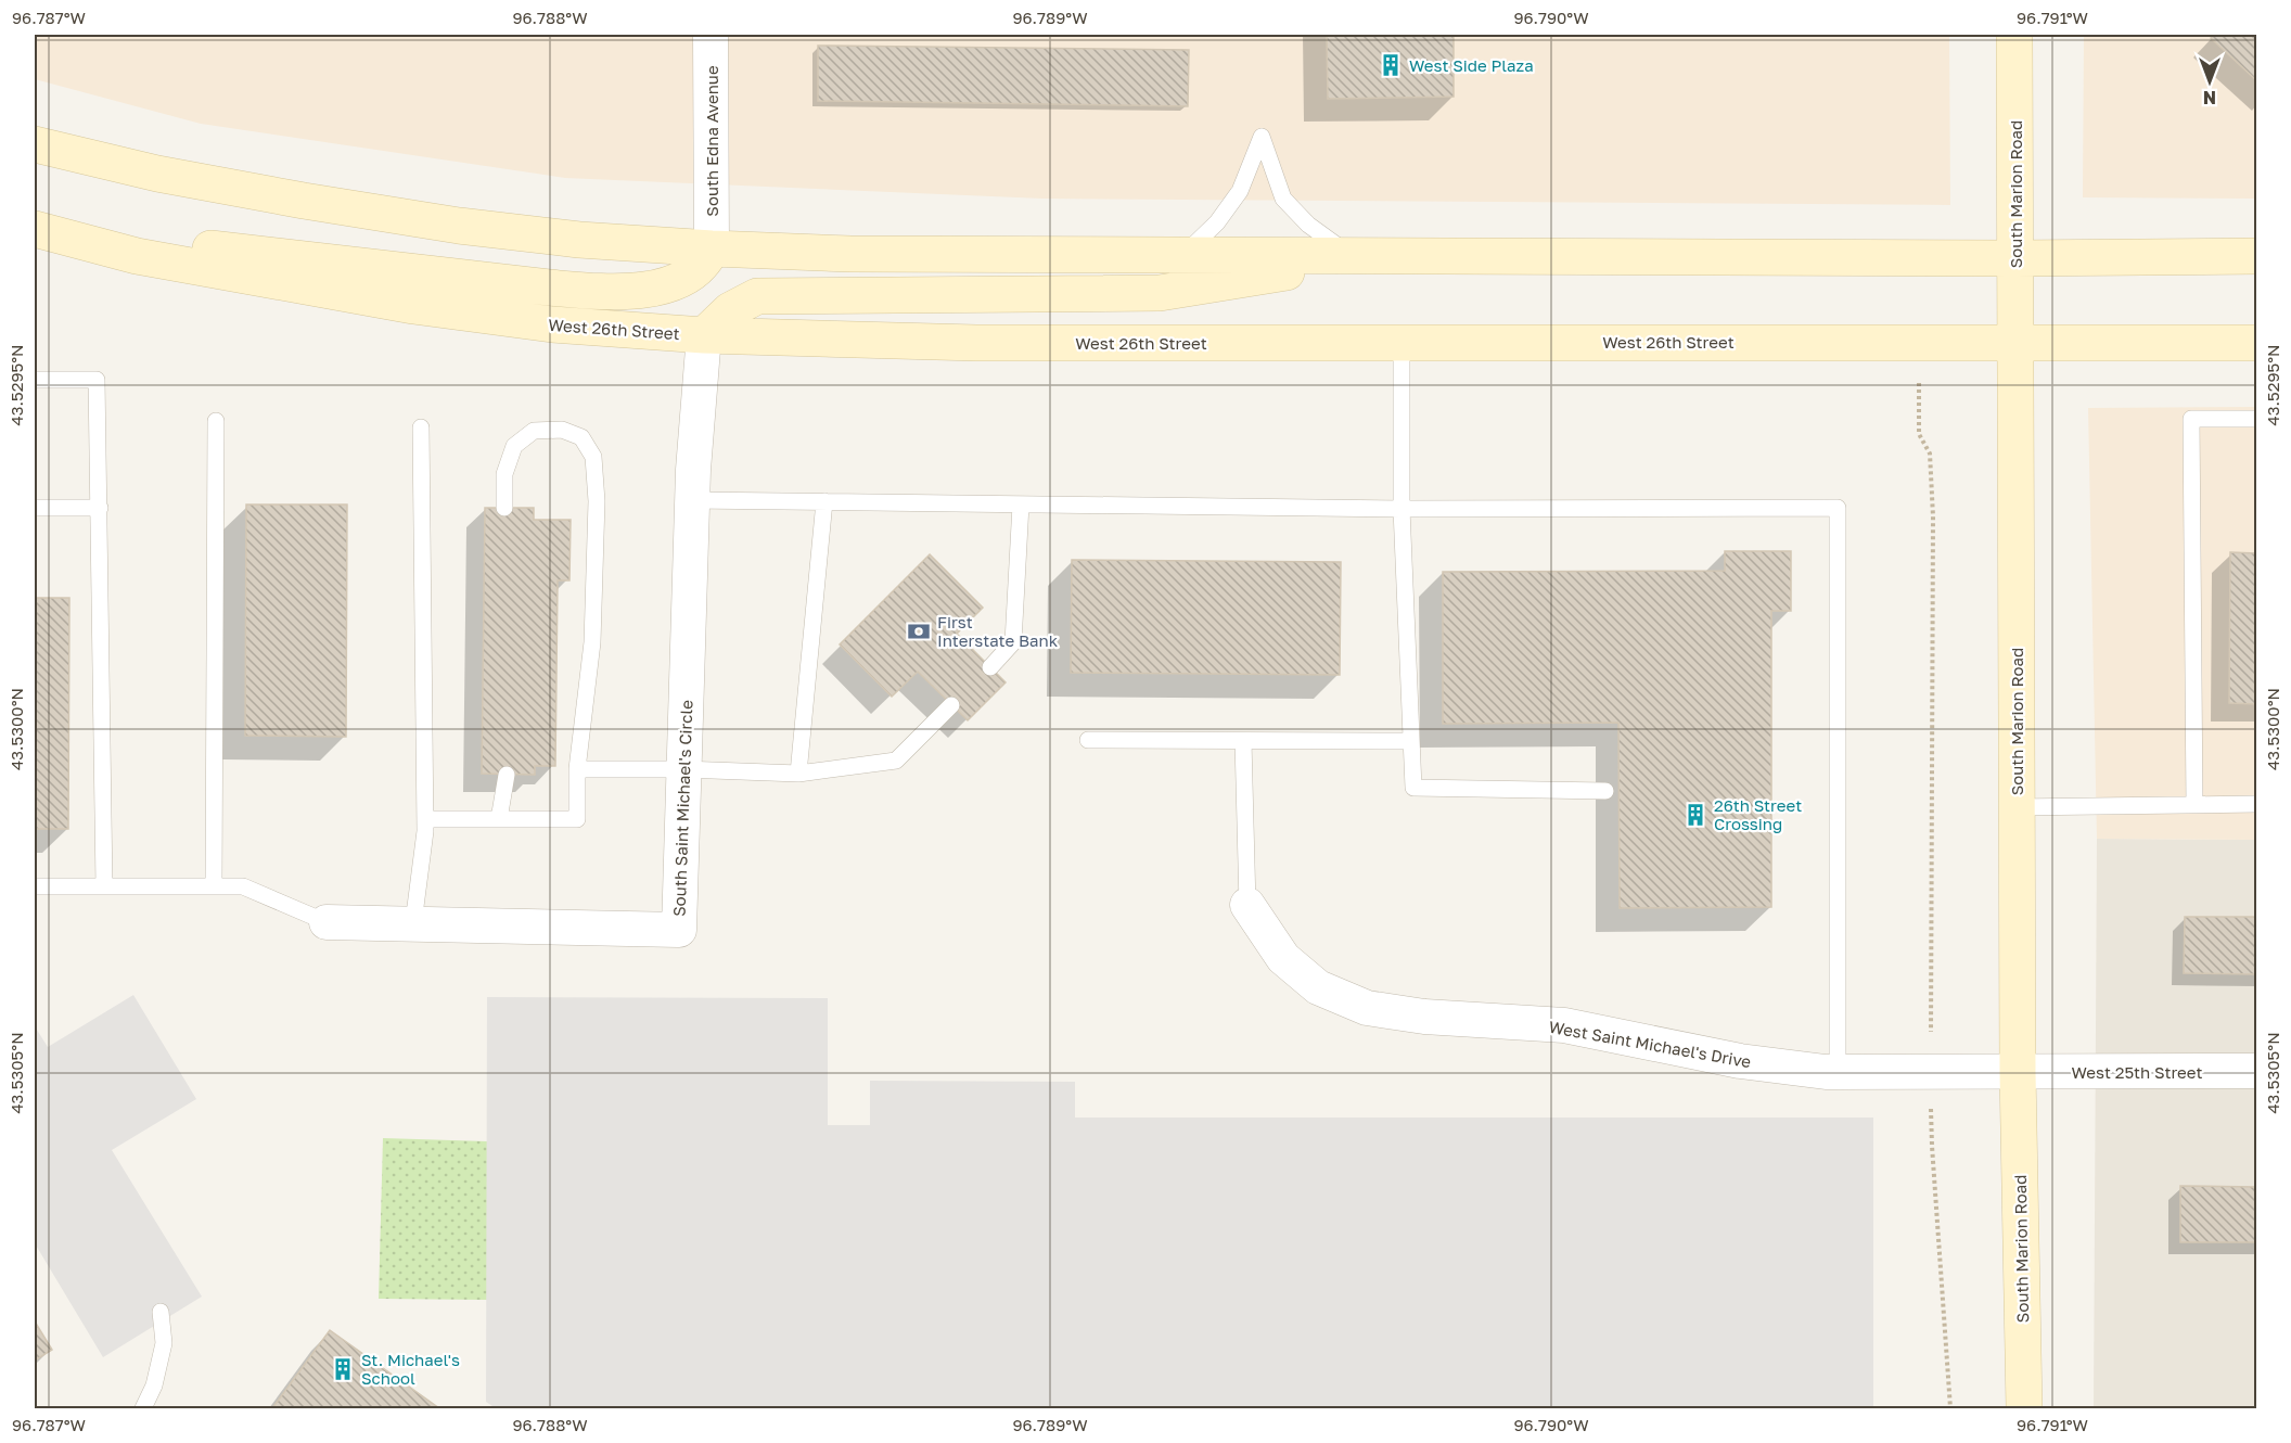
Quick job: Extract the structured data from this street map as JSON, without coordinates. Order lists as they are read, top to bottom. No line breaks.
{"streets":{"main road":["South Marion Road","West 26th Street"],"street":["South Edna Avenue","South Saint Michael's Circle","West Saint Michael's Drive","West 25th Street"]},"crossings":[["South Marion Road","West 26th Street"],["South Marion Road","West Saint Michael's Drive"],["South Marion Road","West 25th Street"],["West 26th Street","South Saint Michael's Circle"],["West Saint Michael's Drive","West 25th Street"]],"places":{"building":["West Side Plaza","26th Street Crossing","St. Michael's School"],"bank":["First Interstate Bank"]},"north":"bottom","coordinates":["96.787°W","96.788°W","96.789°W","96.790°W","96.791°W","43.5295°N","43.5300°N","43.5305°N"]}
